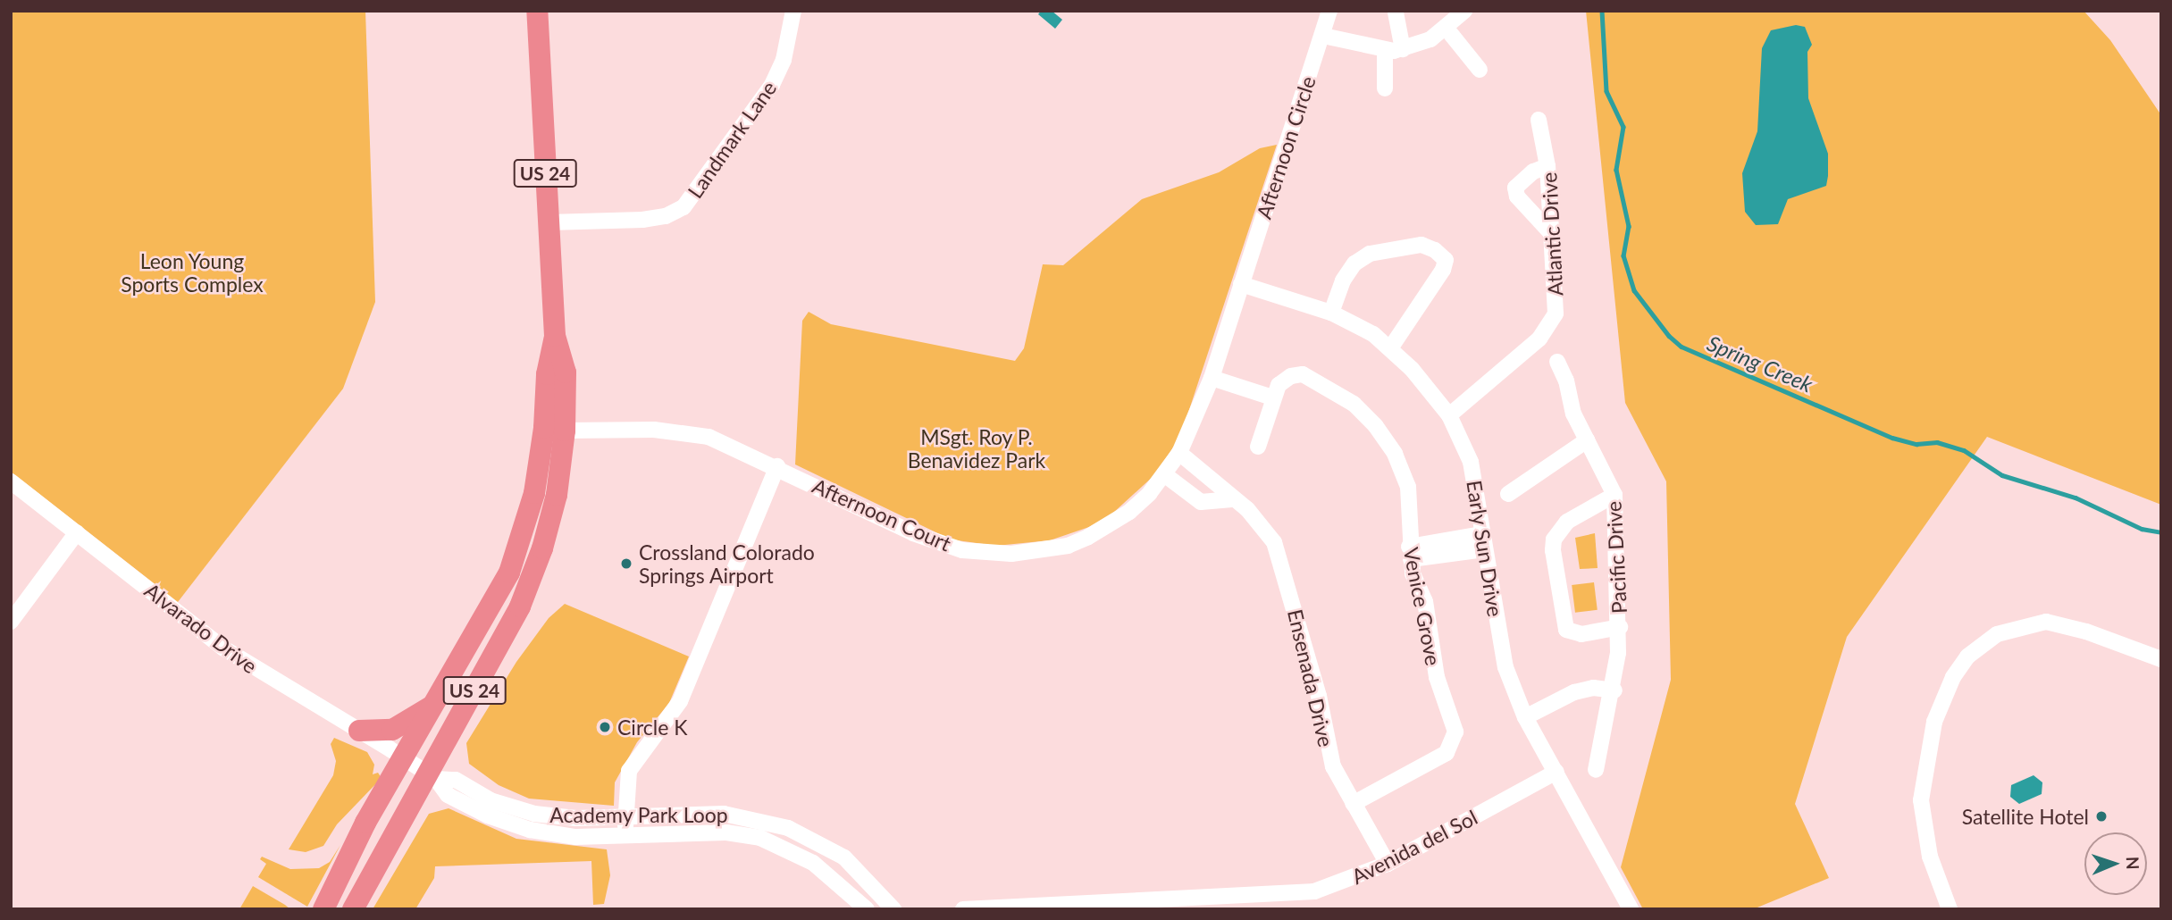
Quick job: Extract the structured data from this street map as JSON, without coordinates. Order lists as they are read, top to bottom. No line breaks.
{"streets":{"highway":["US 24"],"street":["Landmark Lane","Afternoon Circle","Atlantic Drive","Afternoon Court","Early Sun Drive","Pacific Drive","Venice Grove","Alvarado Drive","Ensenada Drive","Academy Park Loop","Avenida del Sol"]},"crossings":[["Landmark Lane","US 24"],["Afternoon Circle","Afternoon Court"],["Afternoon Circle","Early Sun Drive"],["US 24","Afternoon Court"],["US 24","Alvarado Drive"],["US 24","Academy Park Loop"],["Atlantic Drive","Early Sun Drive"],["Afternoon Court","Early Sun Drive"],["Afternoon Court","Ensenada Drive"],["Early Sun Drive","Avenida del Sol"],["Venice Grove","Ensenada Drive"],["Alvarado Drive","Academy Park Loop"],["Ensenada Drive","Avenida del Sol"]],"water":["Spring Creek"],"parks":["Leon Young Sports Complex","MSgt. Roy P. Benavidez Park"],"places":["Crossland Colorado Springs Airport","Circle K","Satellite Hotel"],"north":"right"}
